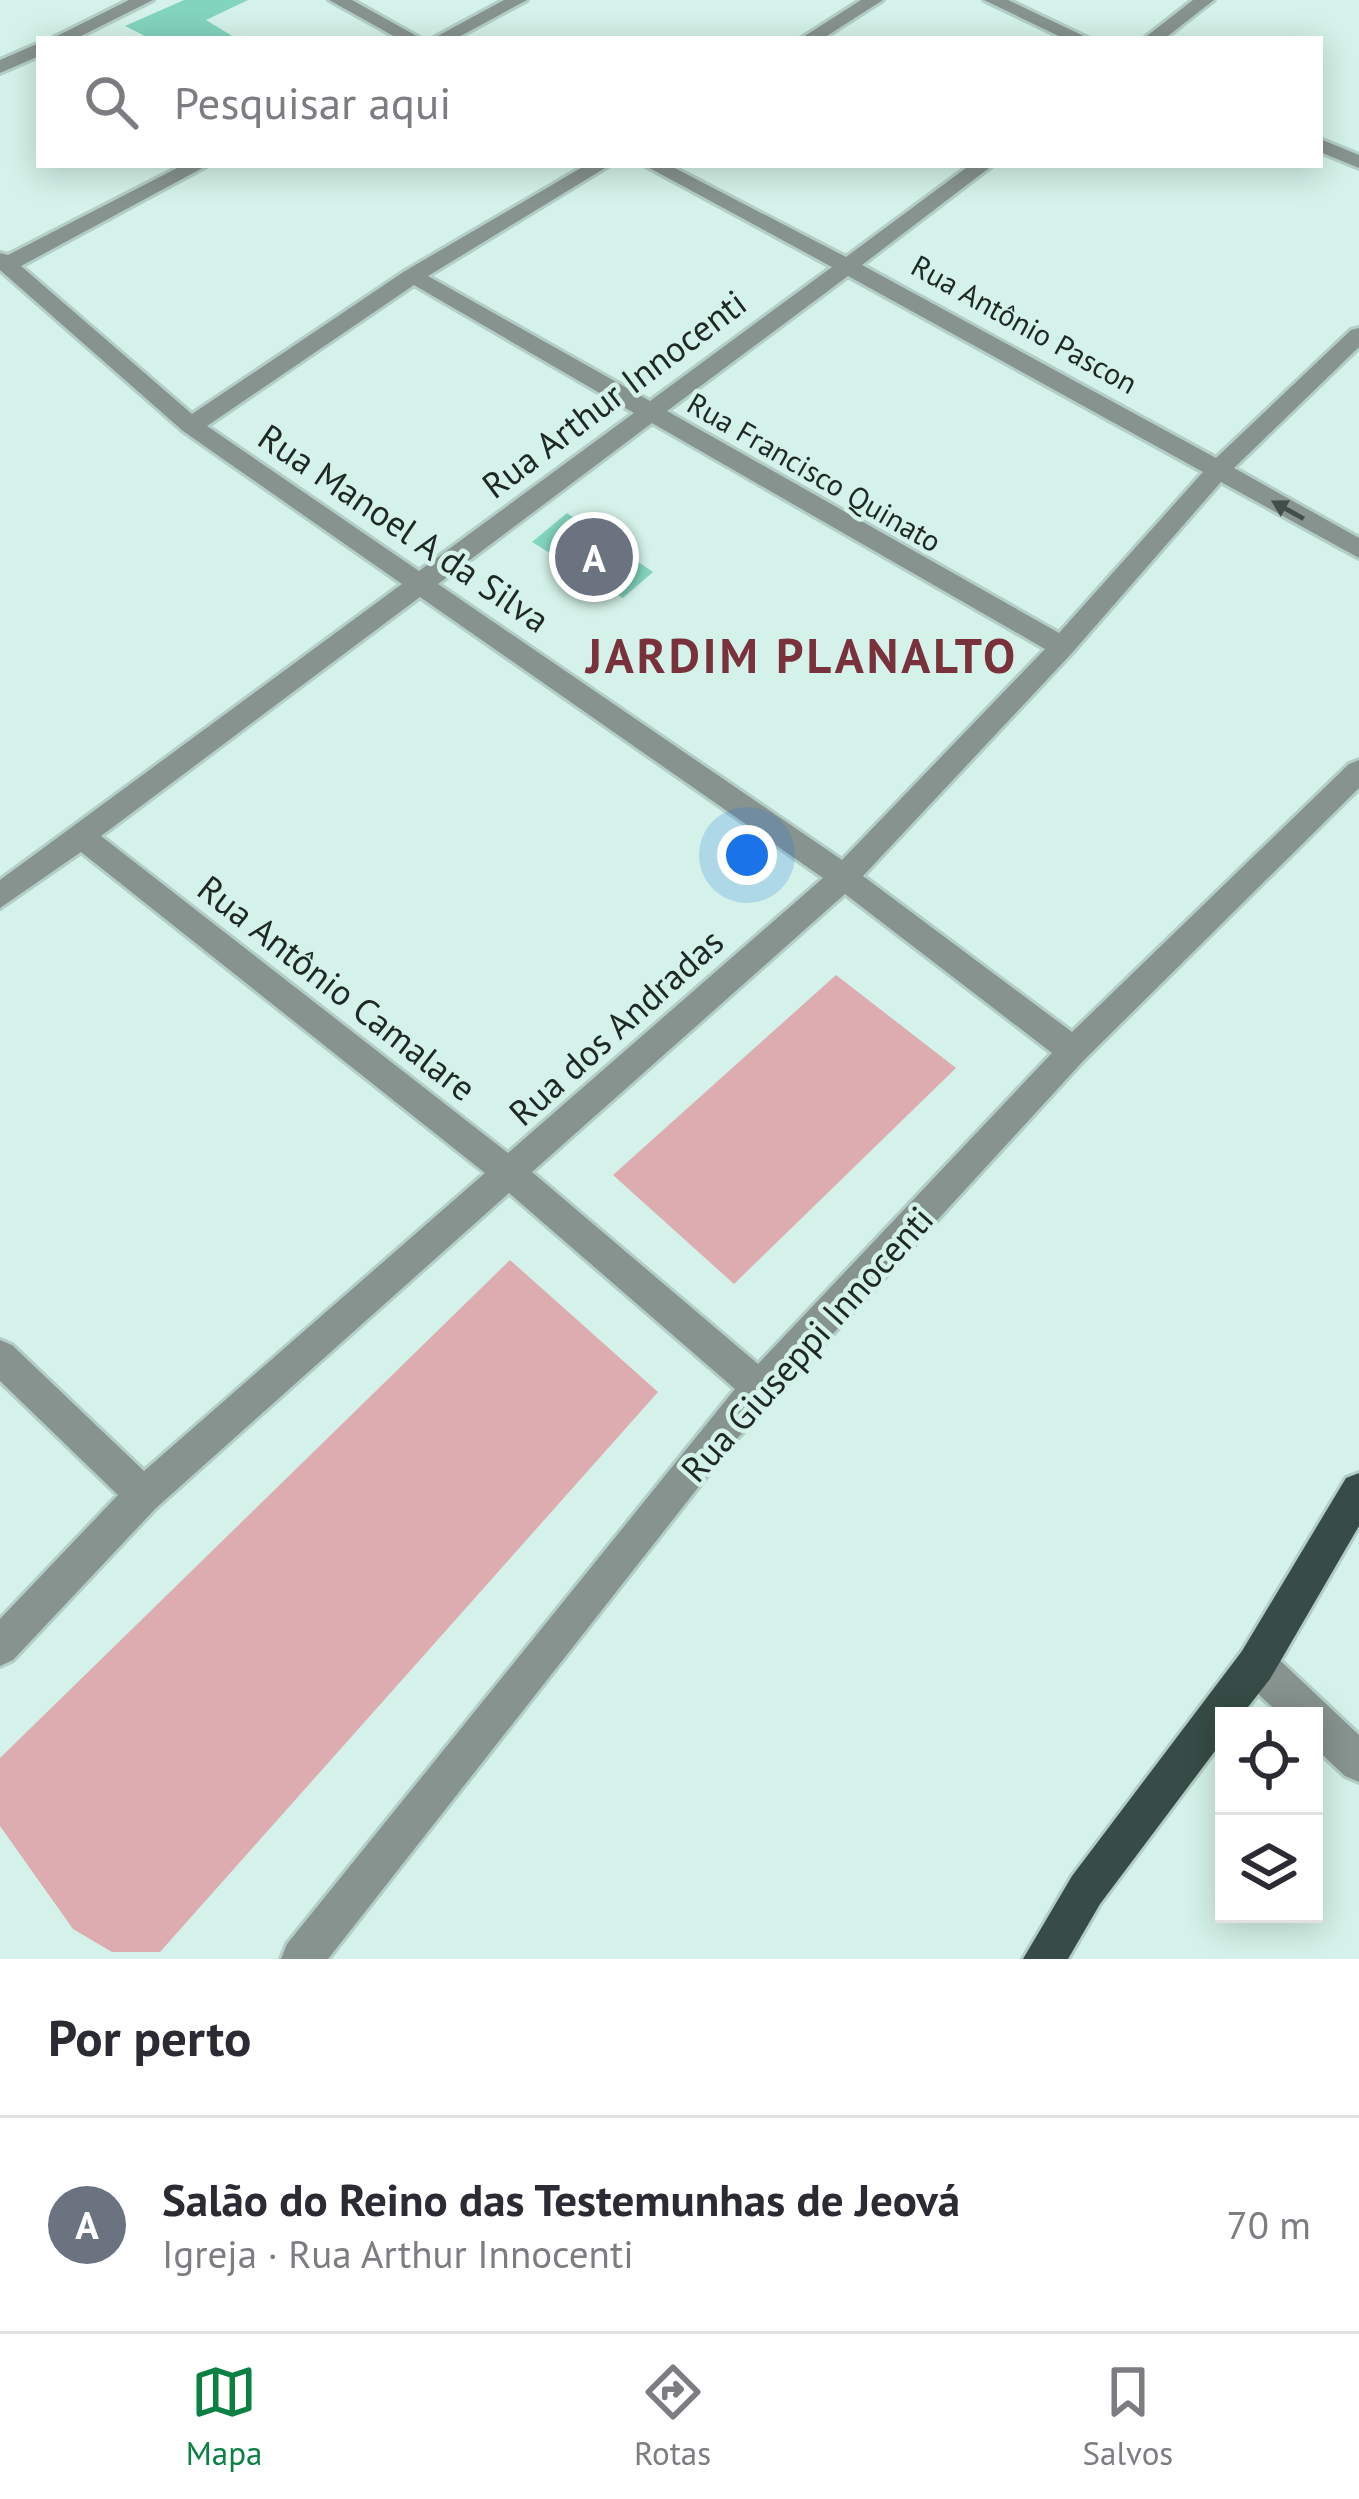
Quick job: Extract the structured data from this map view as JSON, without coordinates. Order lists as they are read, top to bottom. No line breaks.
{"streets":{"street":["Rua Antônio Pascon","Rua Arthur Innocenti","Rua Francisco Quinato","Rua Manoel A da Silva","Rua Antônio Camalare","Rua dos Andradas","Rua Giuseppi Innocenti"]},"crossings":[["Rua Antônio Pascon","Rua Arthur Innocenti"],["Rua Antônio Pascon","Rua dos Andradas"],["Rua Arthur Innocenti","Rua Francisco Quinato"],["Rua Arthur Innocenti","Rua Manoel A da Silva"],["Rua Arthur Innocenti","Rua Antônio Camalare"],["Rua Francisco Quinato","Rua dos Andradas"],["Rua Manoel A da Silva","Rua dos Andradas"],["Rua Manoel A da Silva","Rua Giuseppi Innocenti"],["Rua Antônio Camalare","Rua dos Andradas"],["Rua Antônio Camalare","Rua Giuseppi Innocenti"]],"districts":["JARDIM PLANALTO"],"page":{"search":"Pesquisar aqui","pins":"A","heading":"Por perto","list":[{"mark":"A","name":"Salão do Reino das Testemunhas de Jeová","note":"Igreja · Rua Arthur Innocenti","value":"70 m"}],"nav":["Mapa","Rotas","Salvos"]}}
